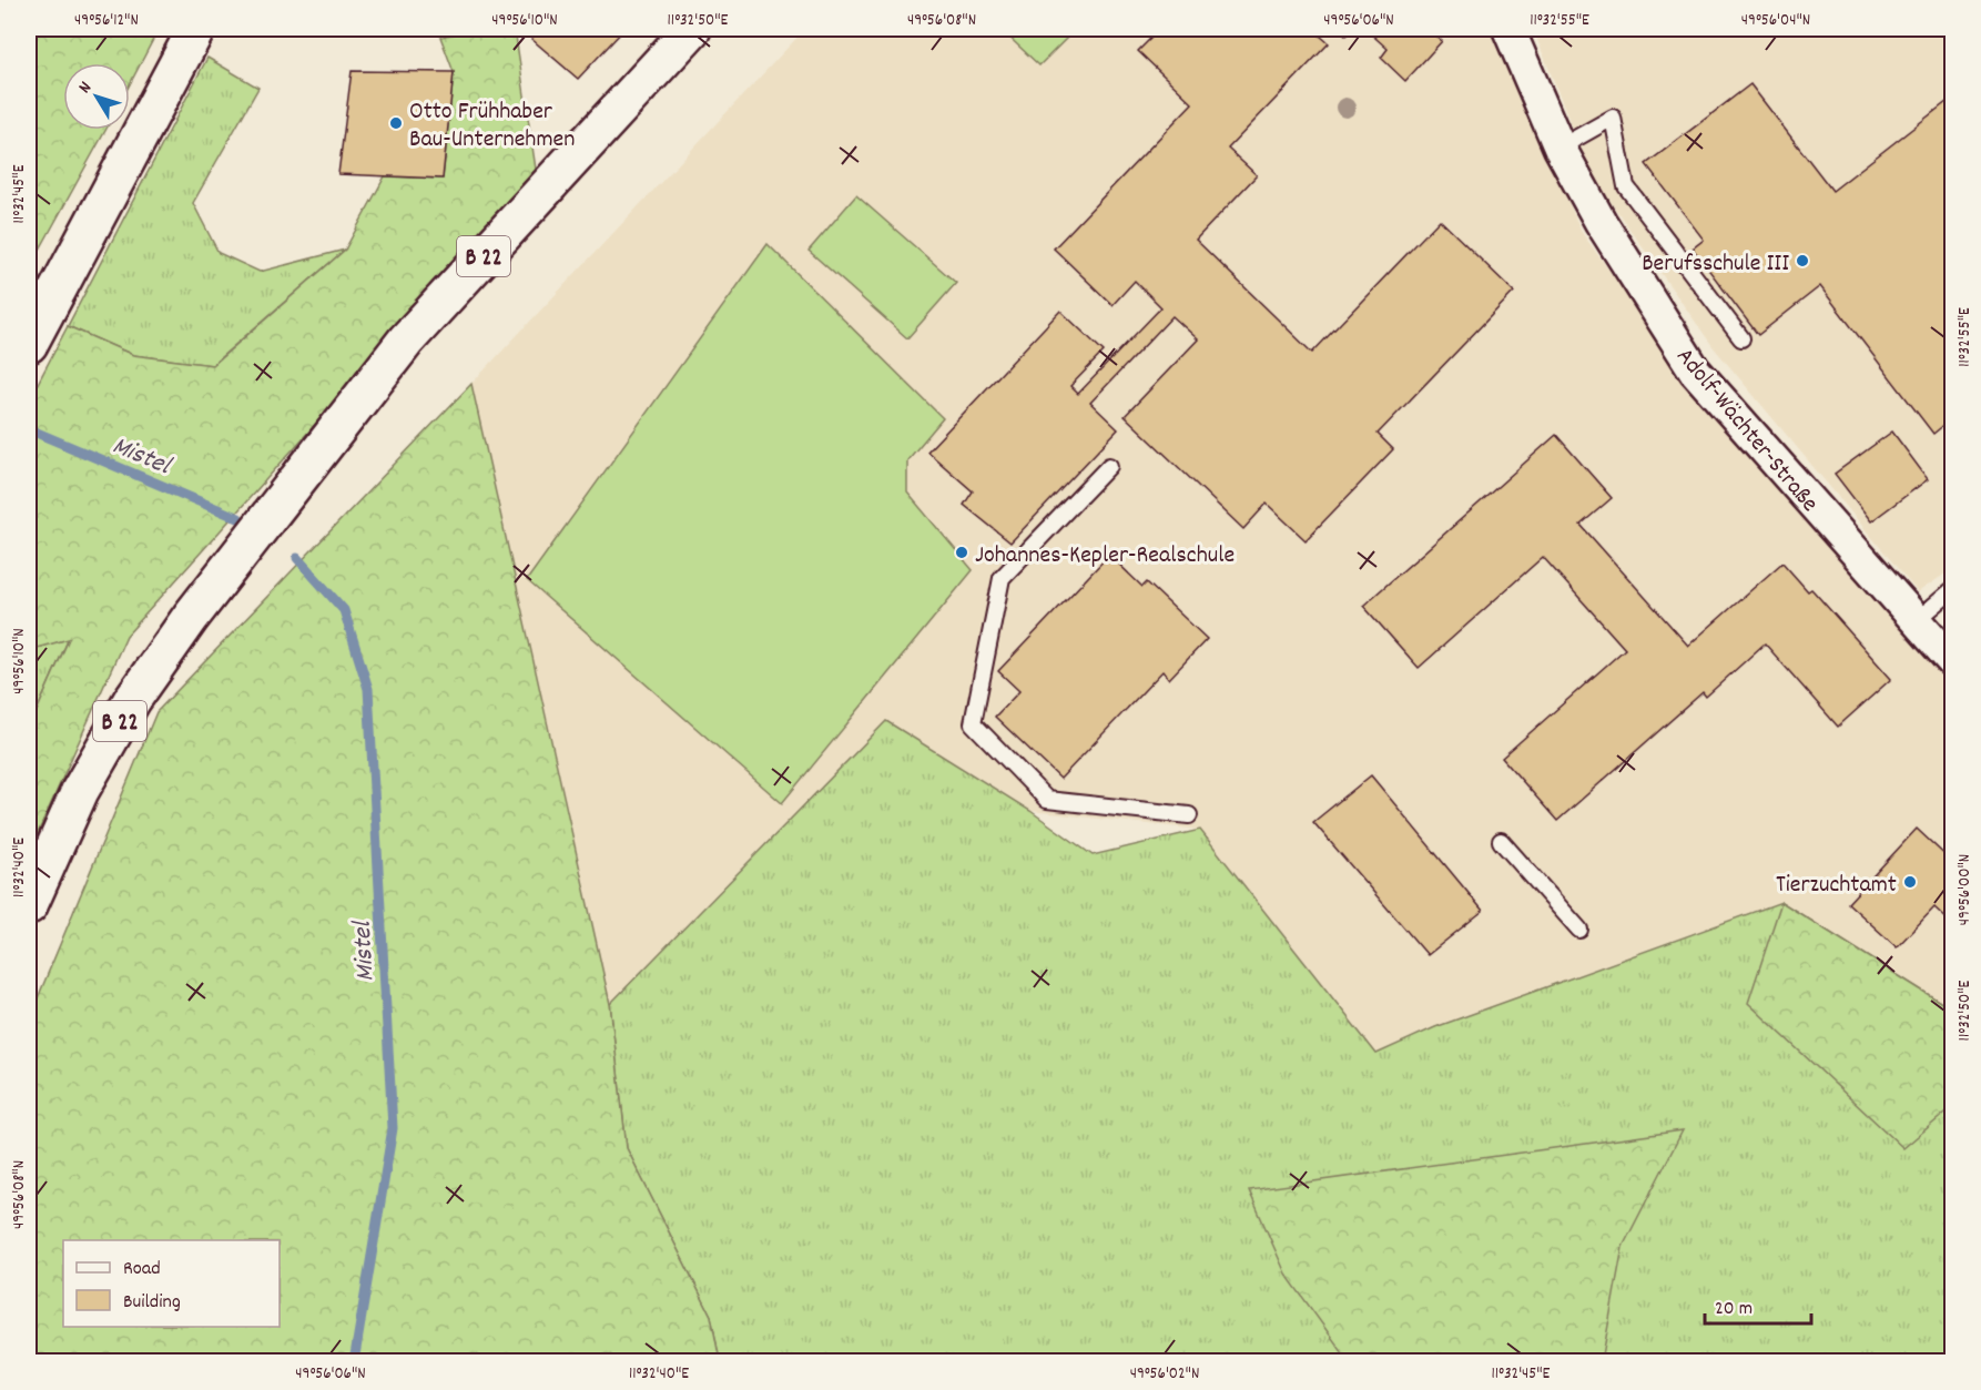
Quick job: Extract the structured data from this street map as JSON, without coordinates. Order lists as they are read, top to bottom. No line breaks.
{"streets":{"main road":["B 22"],"street":["Adolf-Wächter-Straße"]},"water":["Mistel"],"places":["Otto Frühhaber Bau-Unternehmen","Berufsschule III","Johannes-Kepler-Realschule","Tierzuchtamt"],"legend":["Road","Building"],"scale_bar":"20 m","north":"top left","coordinates":["49°56'12\"N","49°56'10\"N","11°32'50\"E","49°56'08\"N","49°56'06\"N","11°32'55\"E","49°56'04\"N","11°32'45\"E","11°32'40\"E","49°56'00\"N","49°56'02\"N"]}
